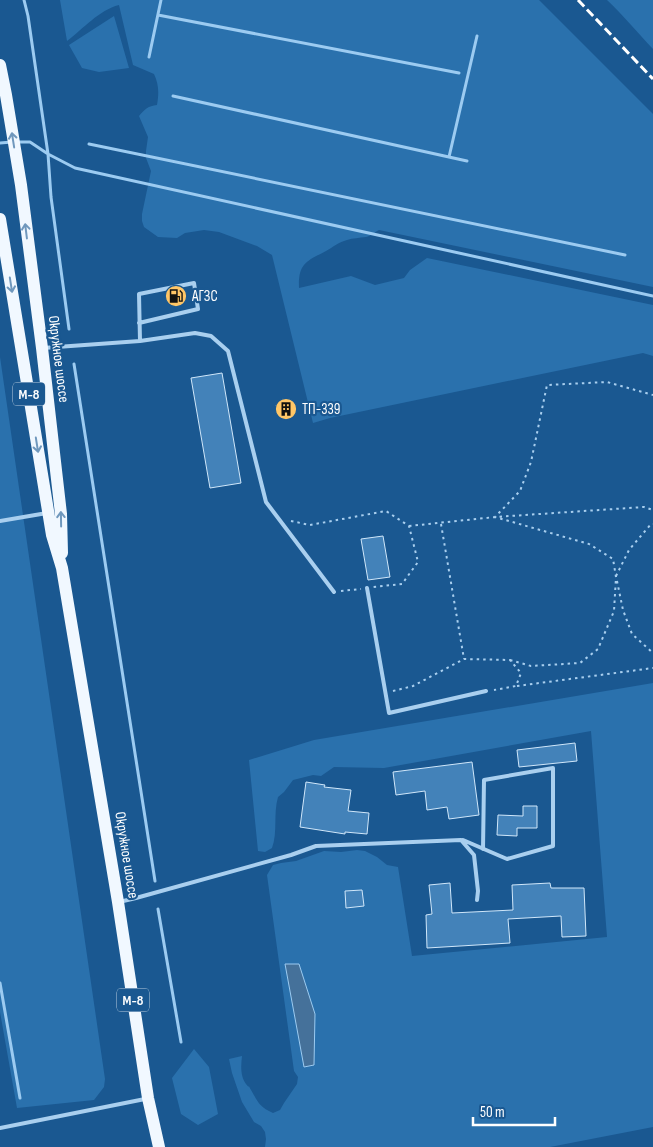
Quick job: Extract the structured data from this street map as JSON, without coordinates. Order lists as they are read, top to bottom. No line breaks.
{"streets":{"main road":["Окружное шоссе","М-8"]},"places":{"fuel station":["АГЗС"],"building":["ТП-339"]},"scale_bar":"50 m"}
